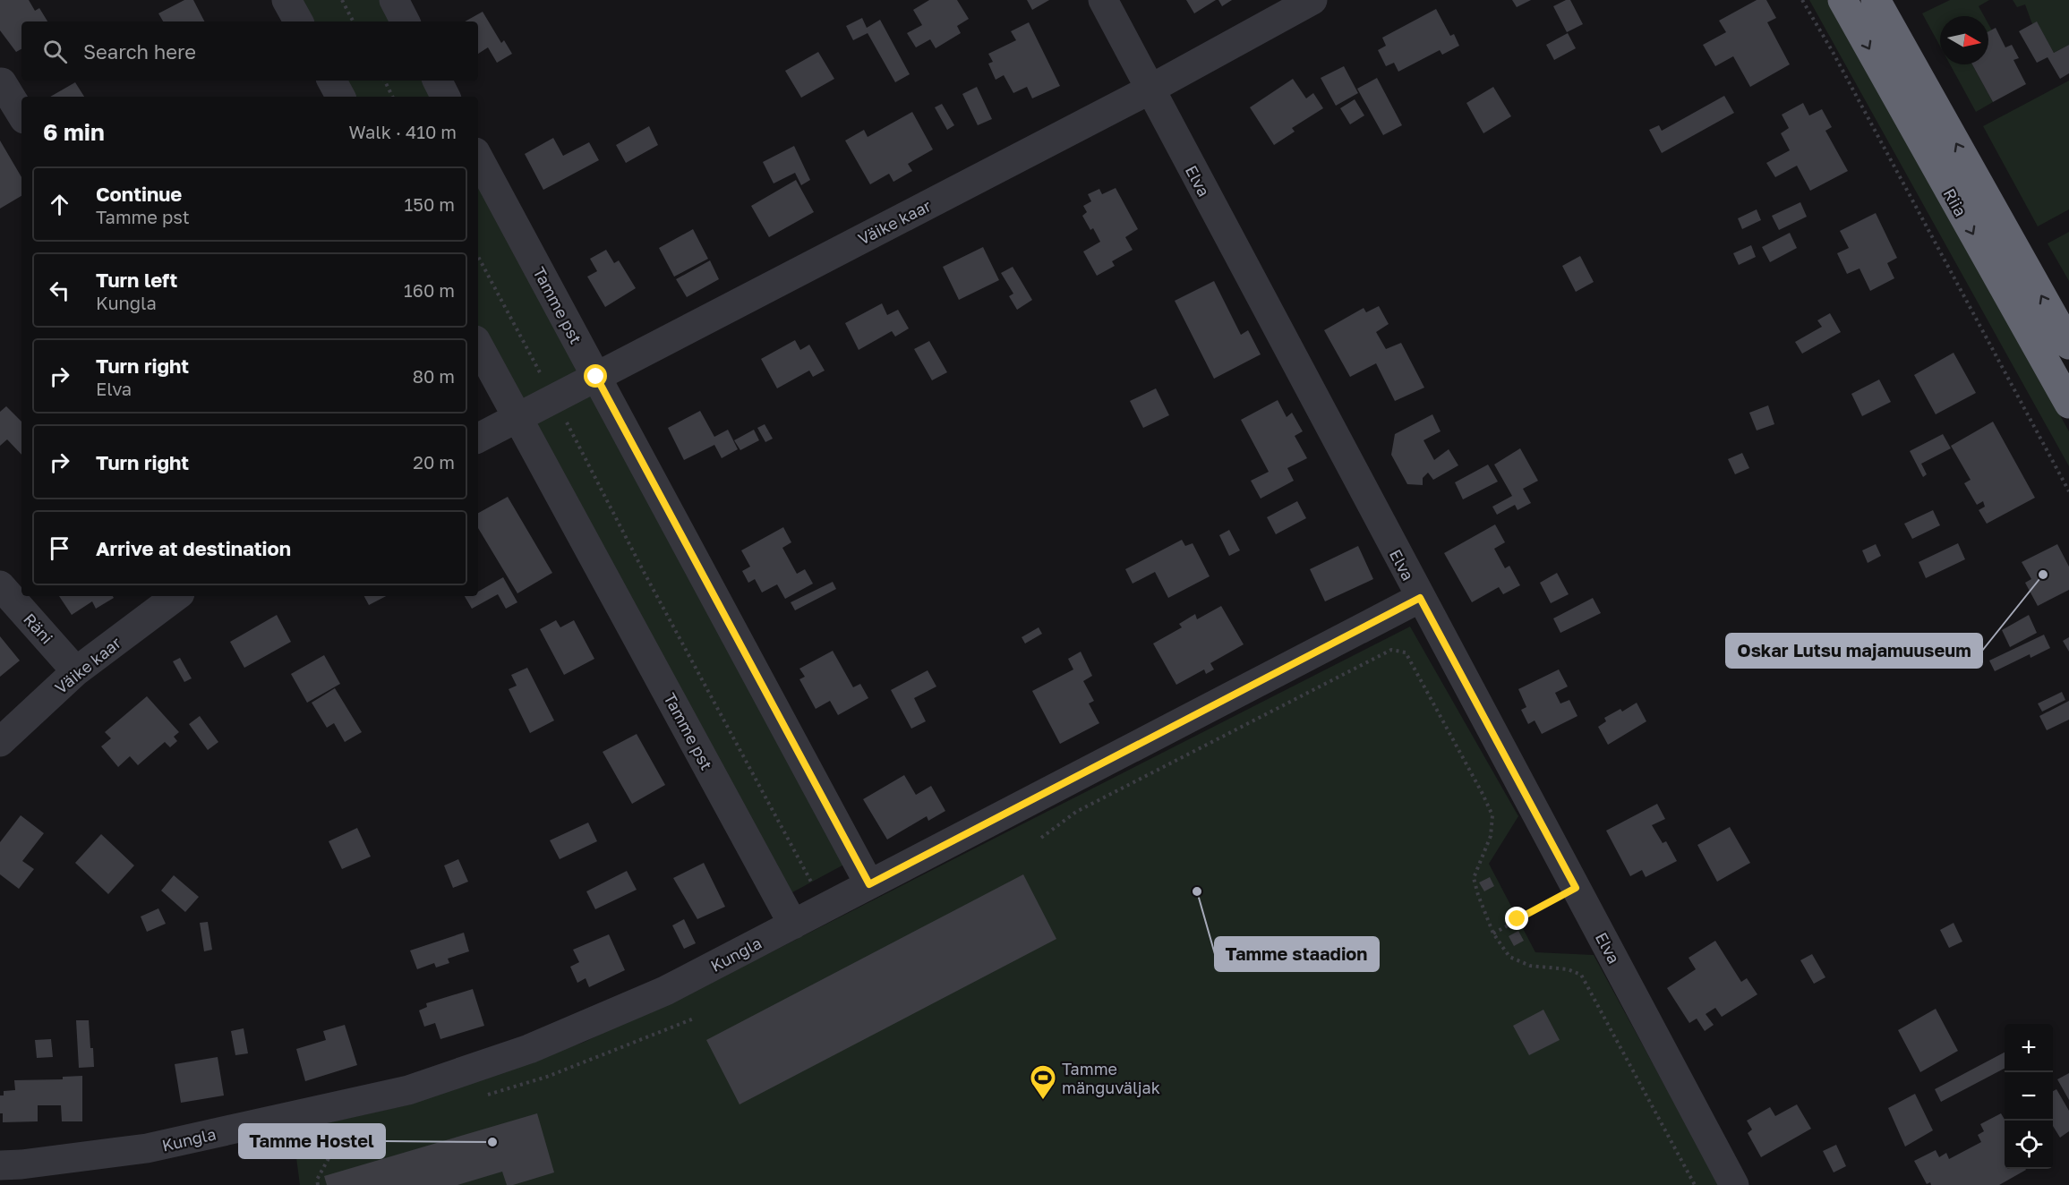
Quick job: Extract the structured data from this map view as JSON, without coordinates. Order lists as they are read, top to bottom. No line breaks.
{"streets":{"highway":["Riia"],"street":["Elva","Väike kaar","Tamme pst","Räni","Kungla"]},"crossings":[["Elva","Väike kaar"],["Elva","Kungla"],["Väike kaar","Tamme pst"],["Väike kaar","Räni"],["Tamme pst","Kungla"]],"places":{"other":["Oskar Lutsu majamuuseum","Tamme staadion","Tamme Hostel"],"sports":["Tamme mänguväljak"]},"north":"right","page":{"search":"Search here","heading":["6 min","Walk · 410 m"],"list":[["Continue","Tamme pst","150 m"],["Turn left","Kungla","160 m"],["Turn right","Elva","80 m"],["Turn right","20 m"],"Arrive at destination"],"map_buttons":["+","−"]}}
